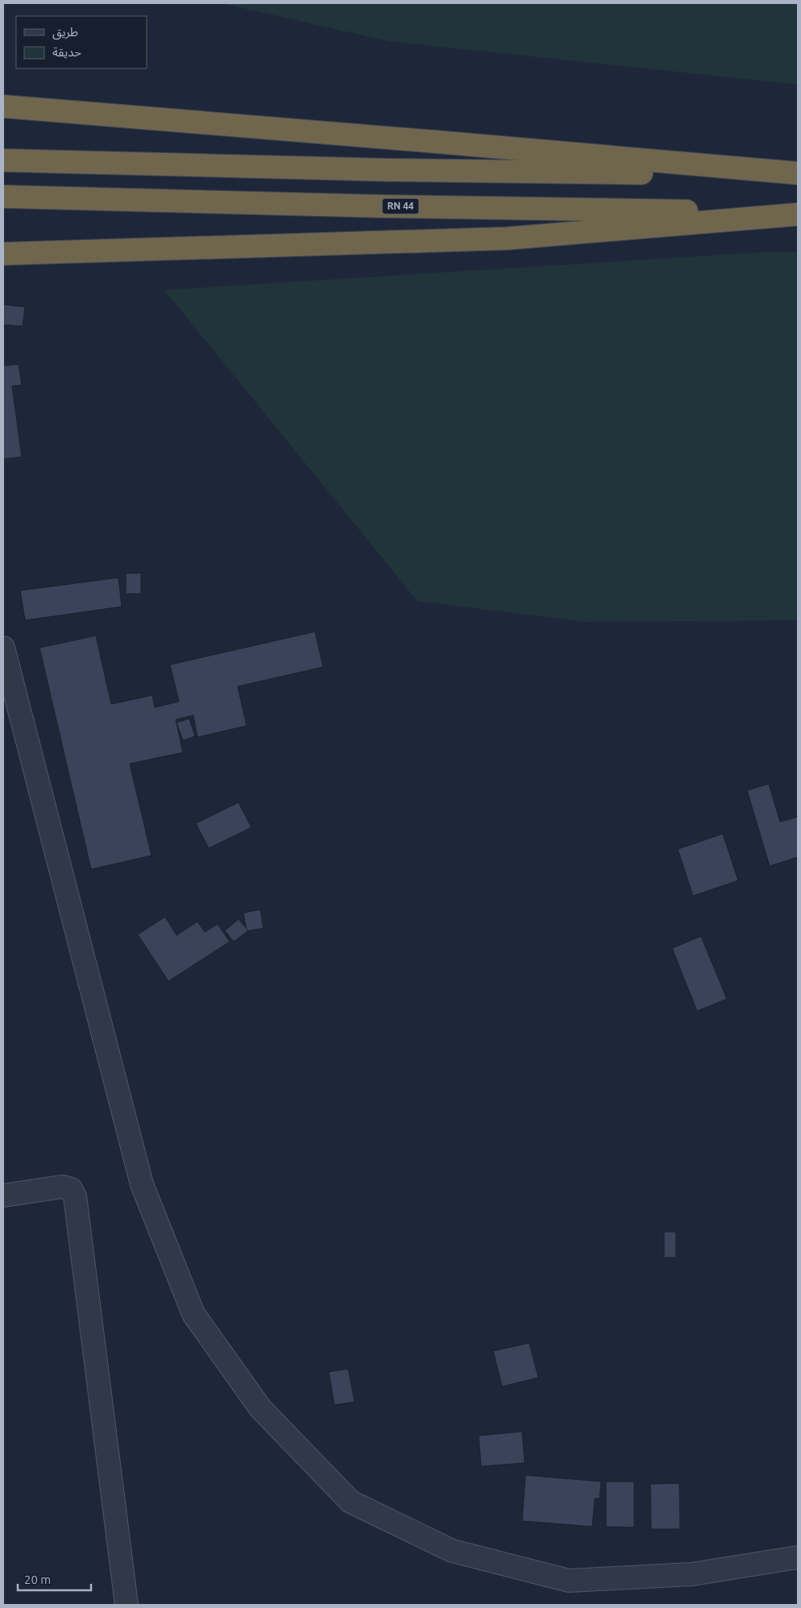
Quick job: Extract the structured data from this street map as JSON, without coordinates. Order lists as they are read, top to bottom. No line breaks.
{"streets":{"highway":["RN 44"]},"legend":["طريق","حديقة"],"scale_bar":"20 m"}
